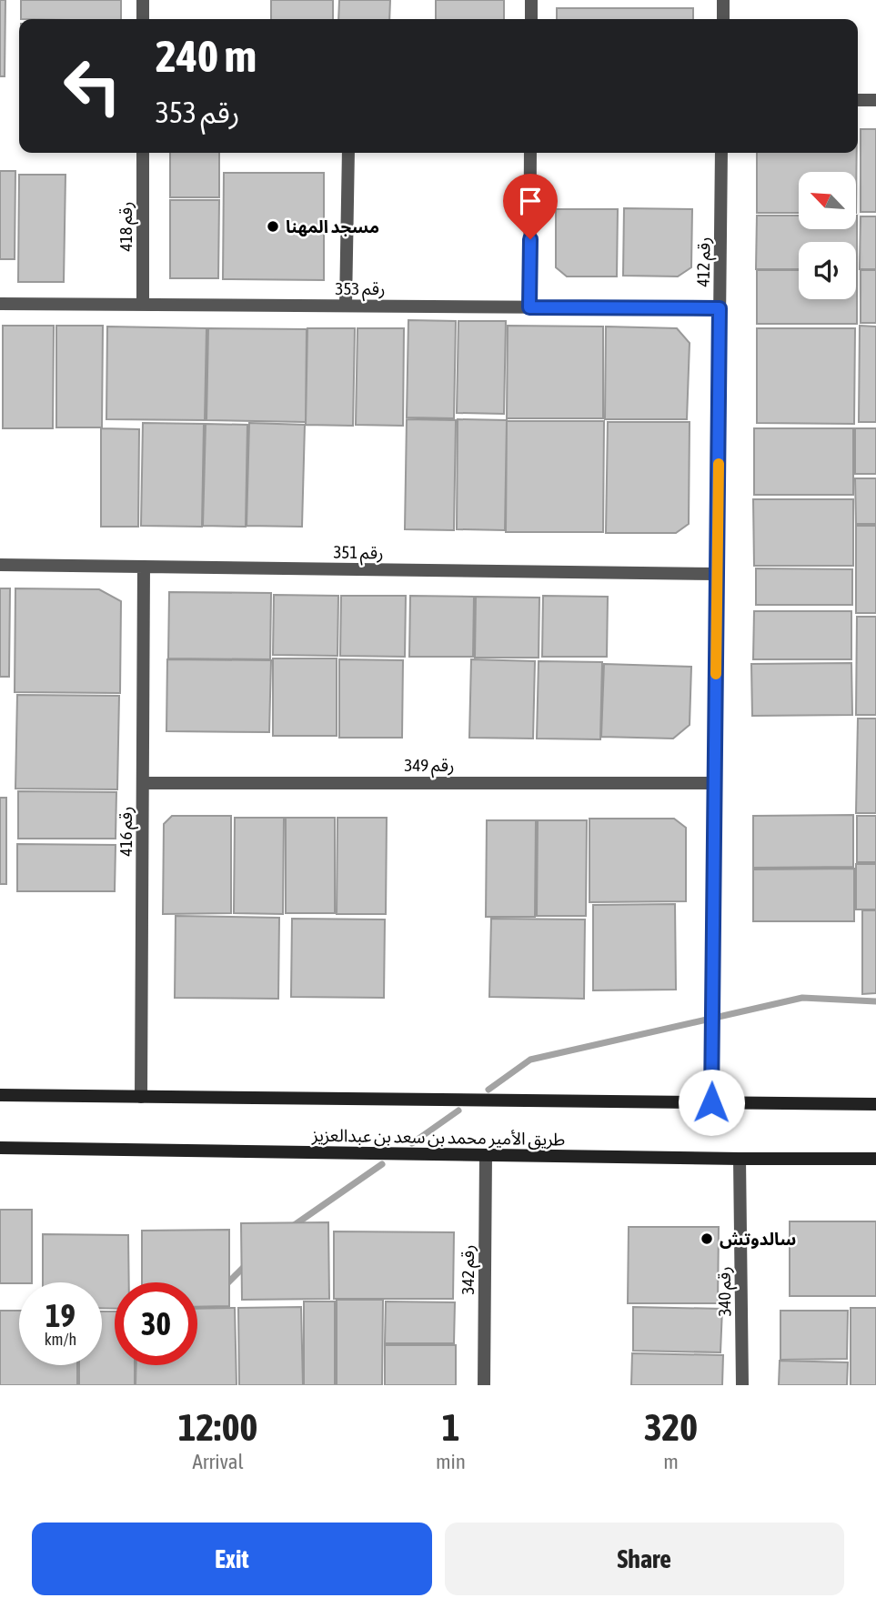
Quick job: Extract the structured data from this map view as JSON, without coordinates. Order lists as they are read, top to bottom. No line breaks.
{"streets":{"main road":["طريق الأمير محمد بن سعد بن عبدالعزيز"],"street":["رقم 418","رقم 412","رقم 353","رقم 351","رقم 349","رقم 416","رقم 342","رقم 340"]},"crossings":[["رقم 418","رقم 353"],["رقم 412","رقم 353"],["رقم 412","رقم 351"],["رقم 412","رقم 349"],["رقم 412","طريق الأمير محمد بن سعد بن عبدالعزيز"],["رقم 351","رقم 416"],["رقم 349","رقم 416"],["رقم 416","طريق الأمير محمد بن سعد بن عبدالعزيز"],["طريق الأمير محمد بن سعد بن عبدالعزيز","رقم 342"],["طريق الأمير محمد بن سعد بن عبدالعزيز","رقم 340"]],"places":["مسجد المهنا","سالدوتش"],"north":"top left","page":{"turn":["240 m","رقم 353"],"speed":"19 km/h","limit":"30","eta":["12:00","Arrival","1","min","320","m"],"buttons":["Exit","Share"]}}
